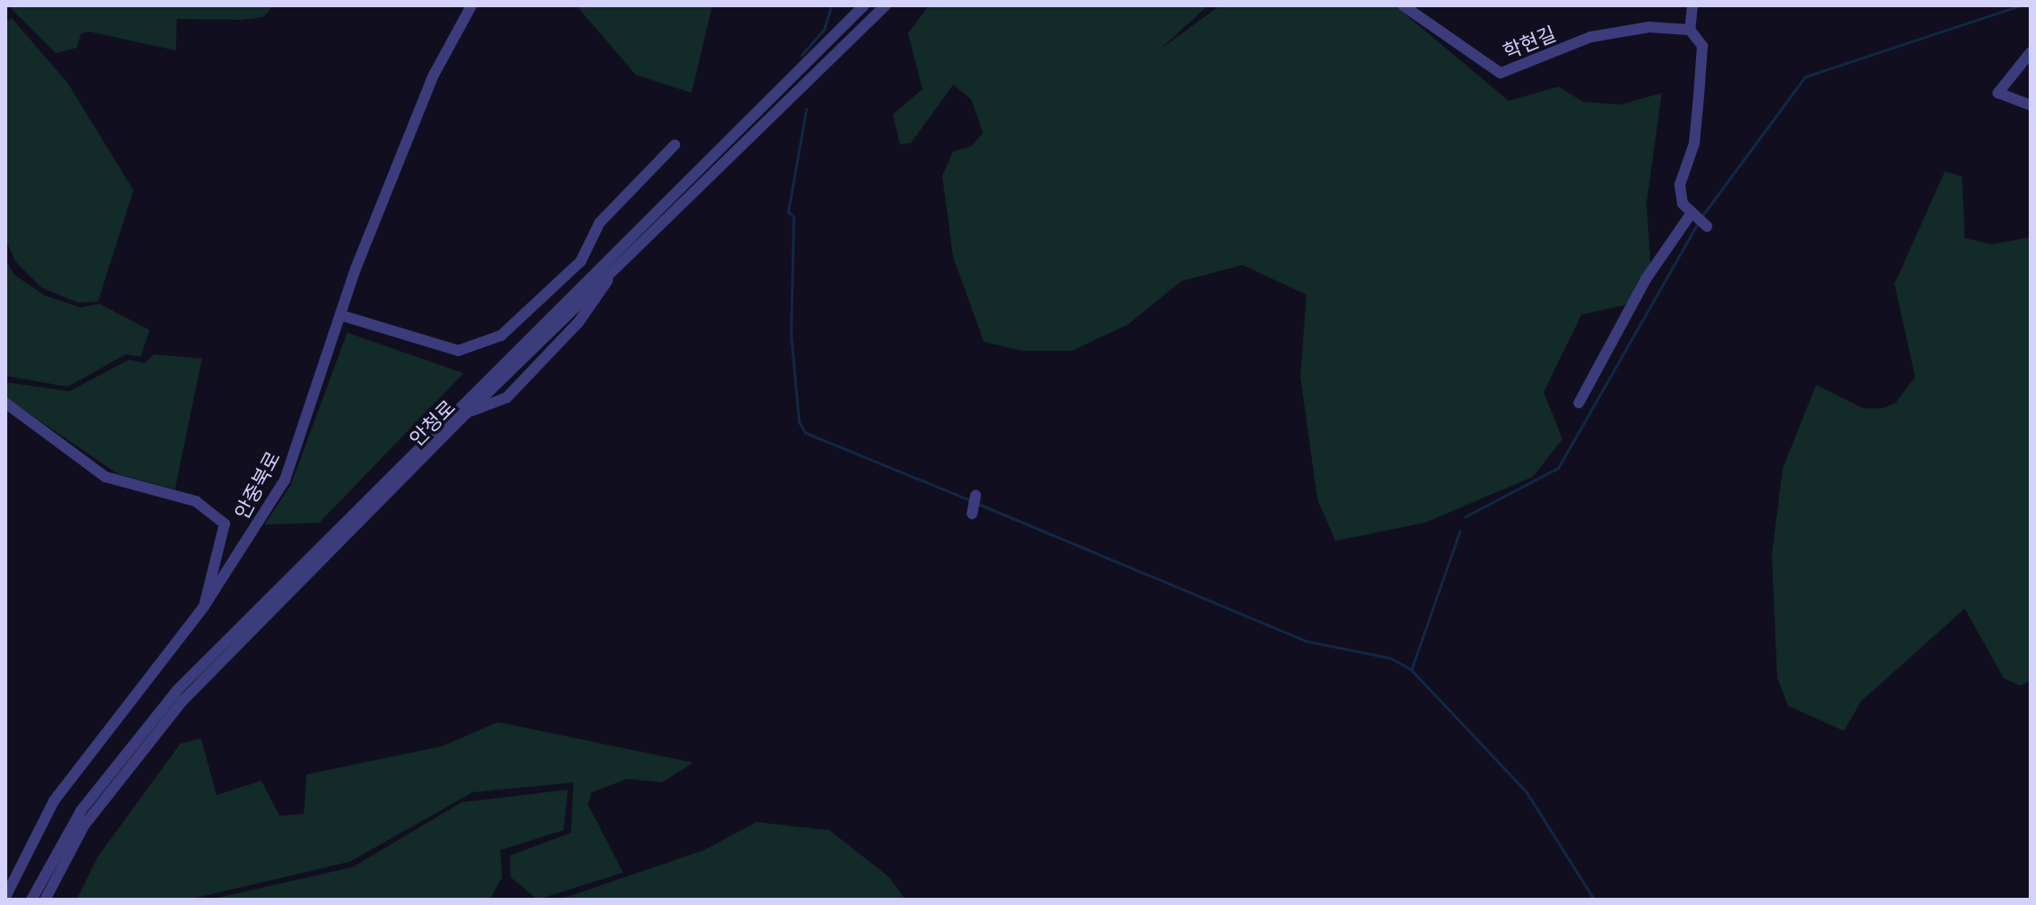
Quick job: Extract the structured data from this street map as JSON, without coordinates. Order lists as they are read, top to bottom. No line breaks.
{"streets":{"street":["학현길","안청로","안중북로"]}}
